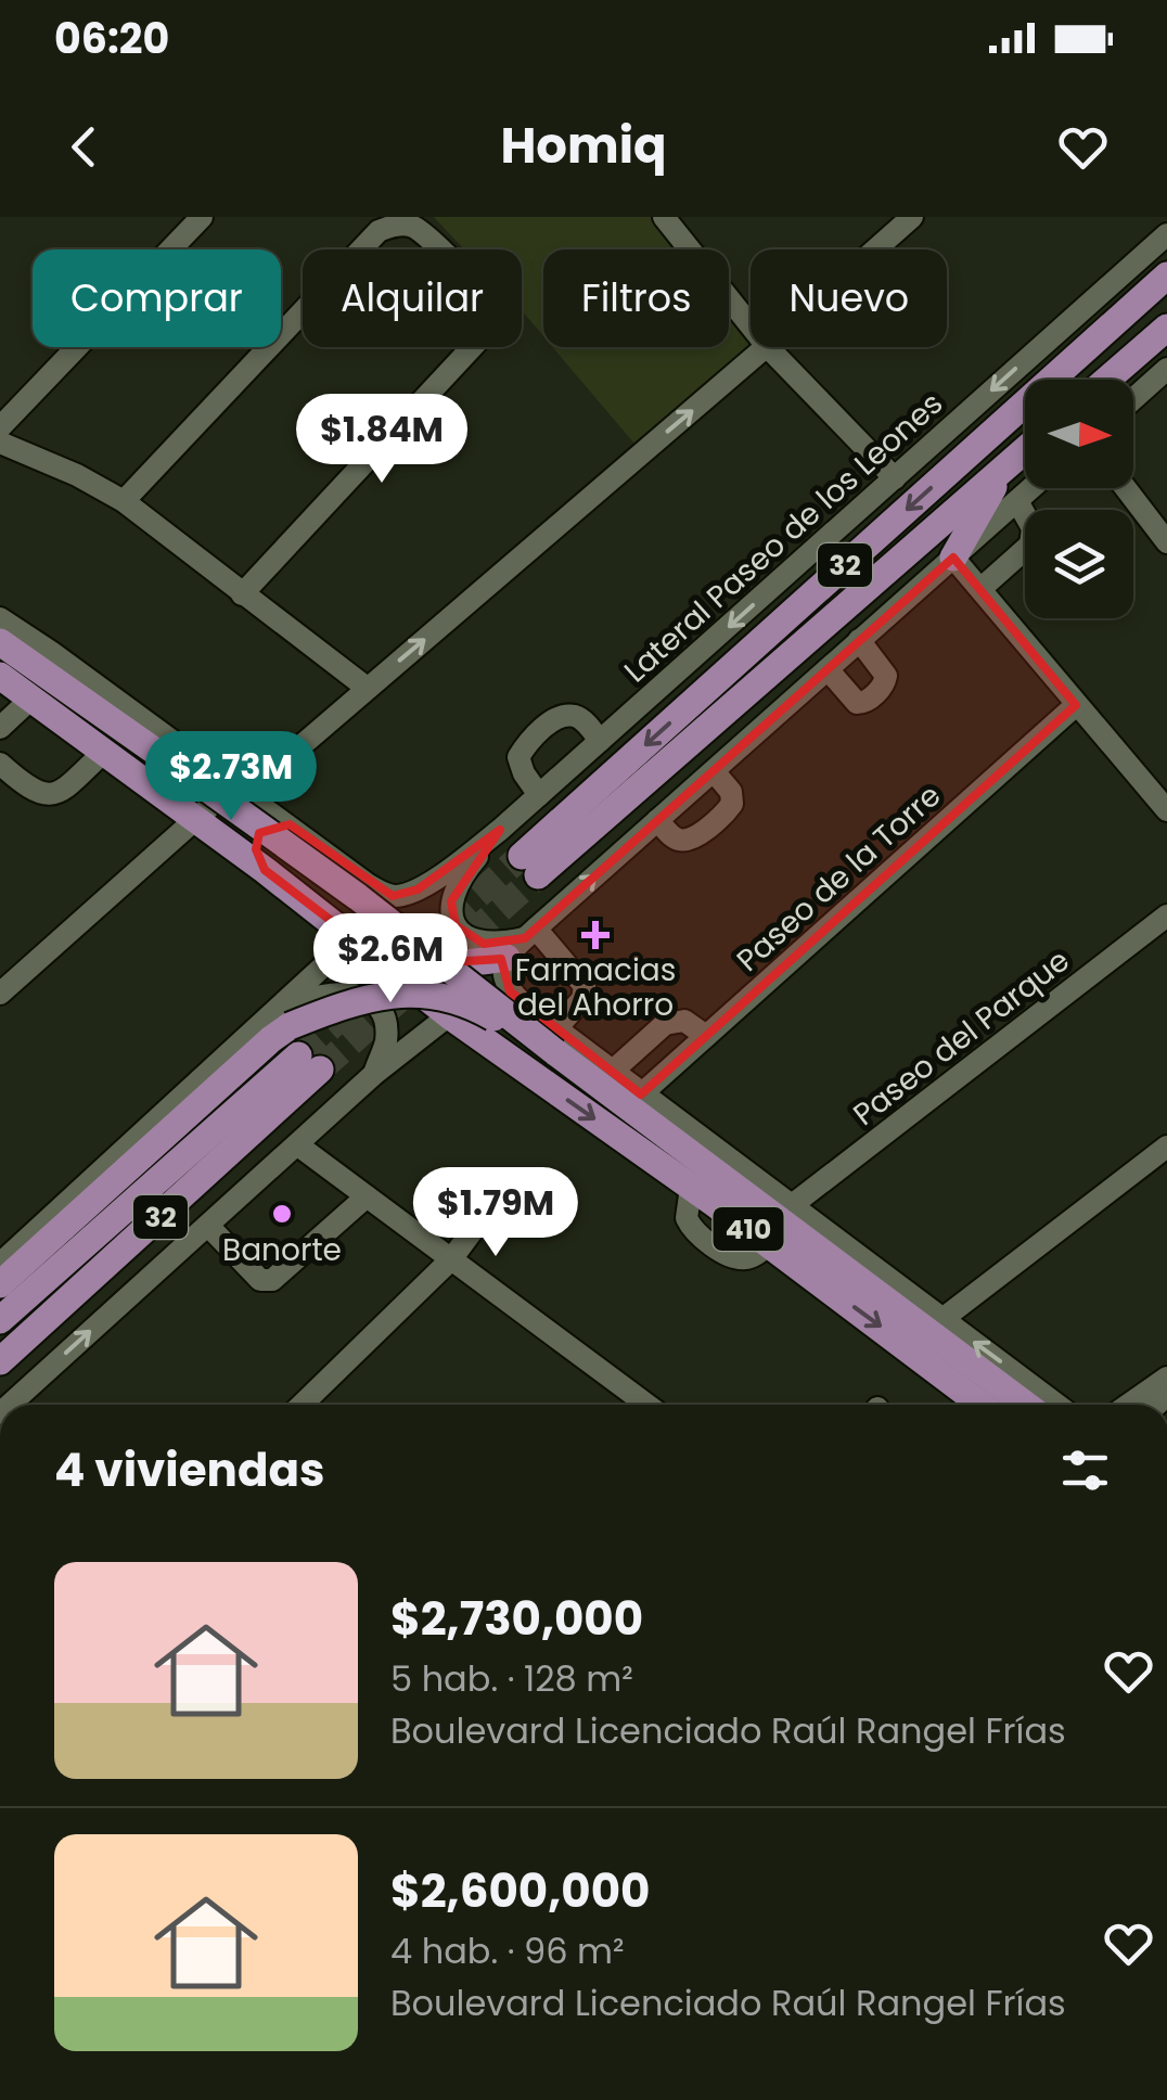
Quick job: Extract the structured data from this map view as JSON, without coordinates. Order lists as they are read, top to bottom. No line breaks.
{"streets":{"main road":["32","410"],"street":["Lateral Paseo de los Leones","Paseo de la Torre","Paseo del Parque"]},"places":{"health":["Farmacias del Ahorro"],"other":["Banorte"]},"north":"right","page":{"status":"06:20","header":"Homiq","chip":["Comprar","Alquilar","Filtros","Nuevo"],"price":["$1.84M","$2.73M","$2.6M","$1.79M"],"heading":"4 viviendas","list":[{"name":"$2,730,000","note":"5 hab. · 128 m² · Boulevard Licenciado Raúl Rangel Frías"},{"name":"$2,600,000","note":"4 hab. · 96 m² · Boulevard Licenciado Raúl Rangel Frías"}]}}
